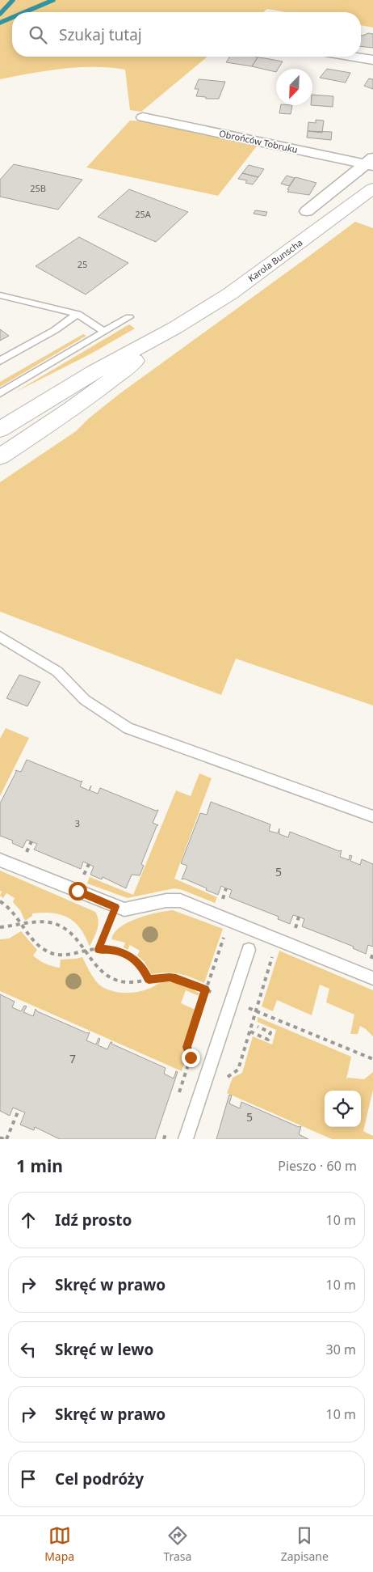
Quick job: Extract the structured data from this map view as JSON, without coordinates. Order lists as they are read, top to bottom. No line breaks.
{"streets":{"main road":["Karola Bunscha"],"street":["Obrońców Tobruku"]},"house_numbers":["25B","25A","25","3","5","7","5"],"north":"bottom left","page":{"search":"Szukaj tutaj","heading":["1 min","Pieszo · 60 m"],"list":[["Idź prosto","10 m"],["Skręć w prawo","10 m"],["Skręć w lewo","30 m"],["Skręć w prawo","10 m"],"Cel podróży"],"nav":["Mapa","Trasa","Zapisane"]}}
